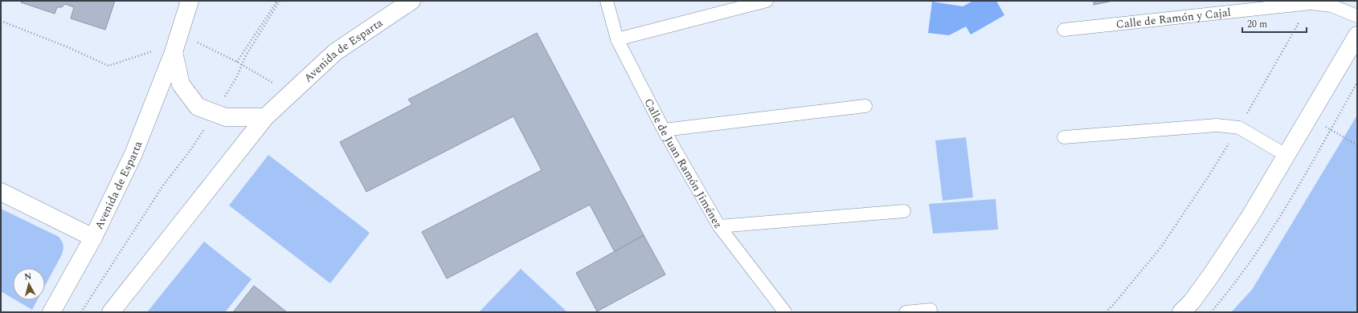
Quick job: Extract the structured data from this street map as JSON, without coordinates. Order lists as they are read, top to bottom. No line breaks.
{"streets":{"street":["Avenida de Esparta"],"lane":["Calle de Ramón y Cajal","Calle de Juan Ramón Jiménez"]},"scale_bar":"20 m","north":"top"}
